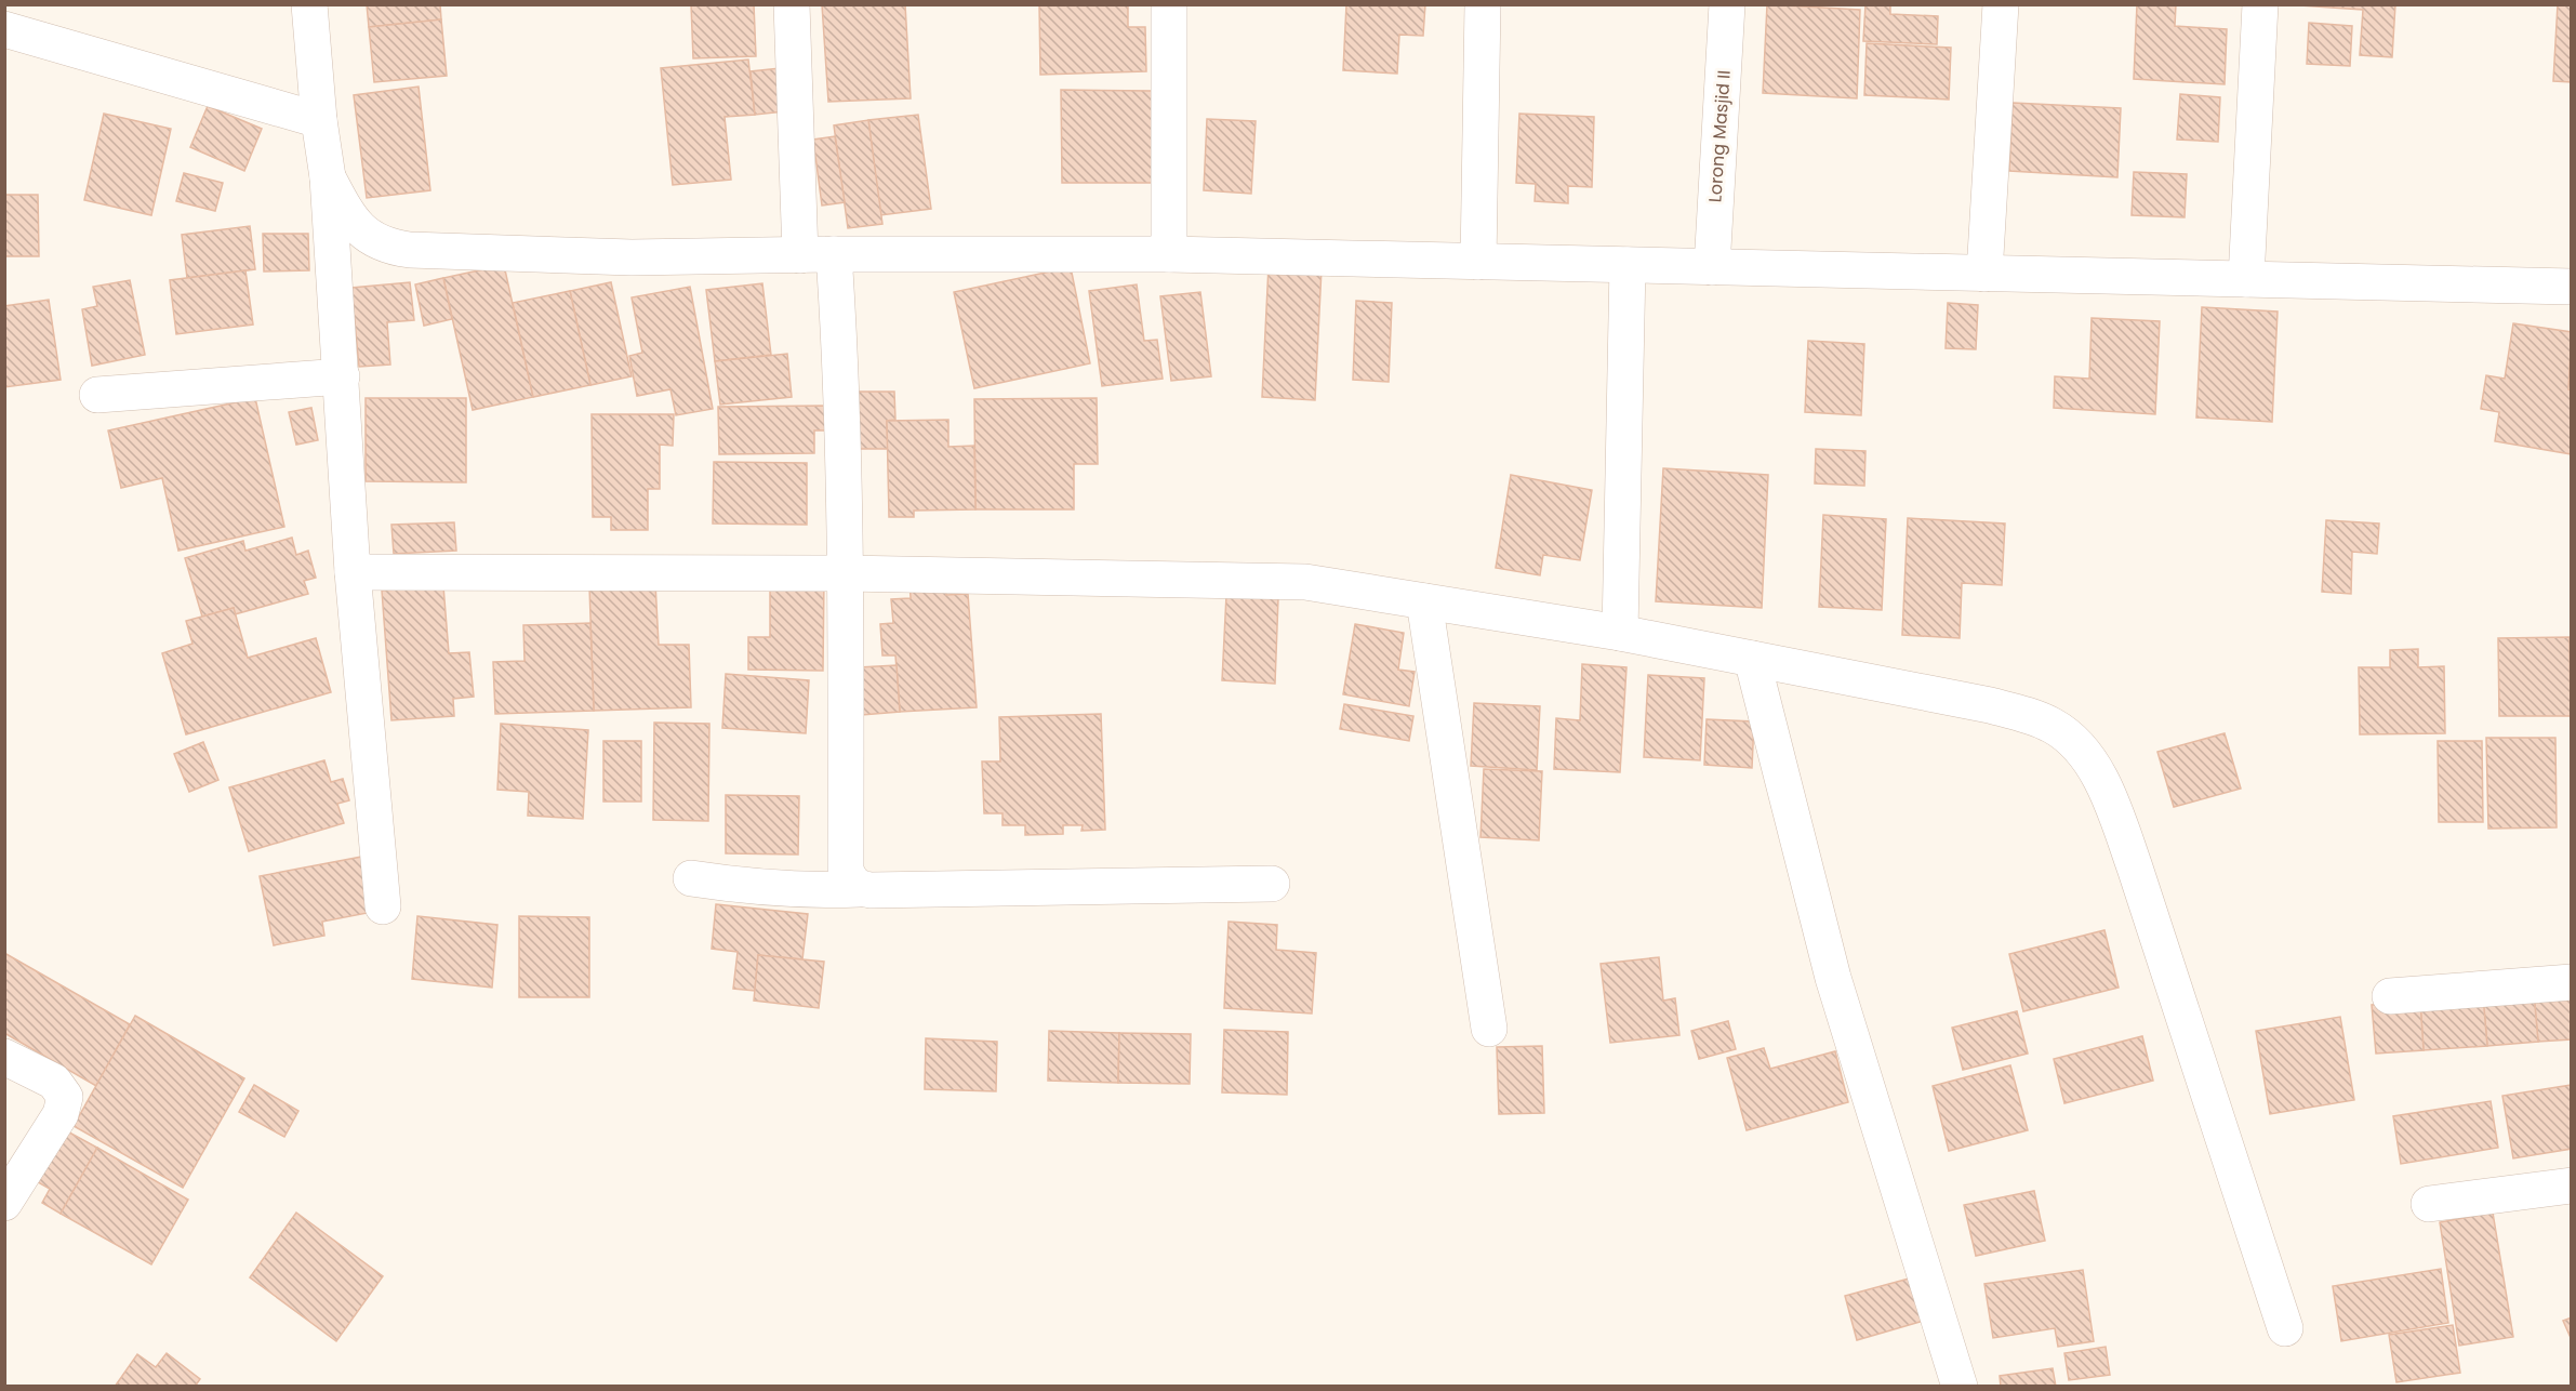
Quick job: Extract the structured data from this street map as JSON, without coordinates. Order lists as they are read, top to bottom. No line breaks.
{"streets":{"street":["Lorong Masjid II"]}}
